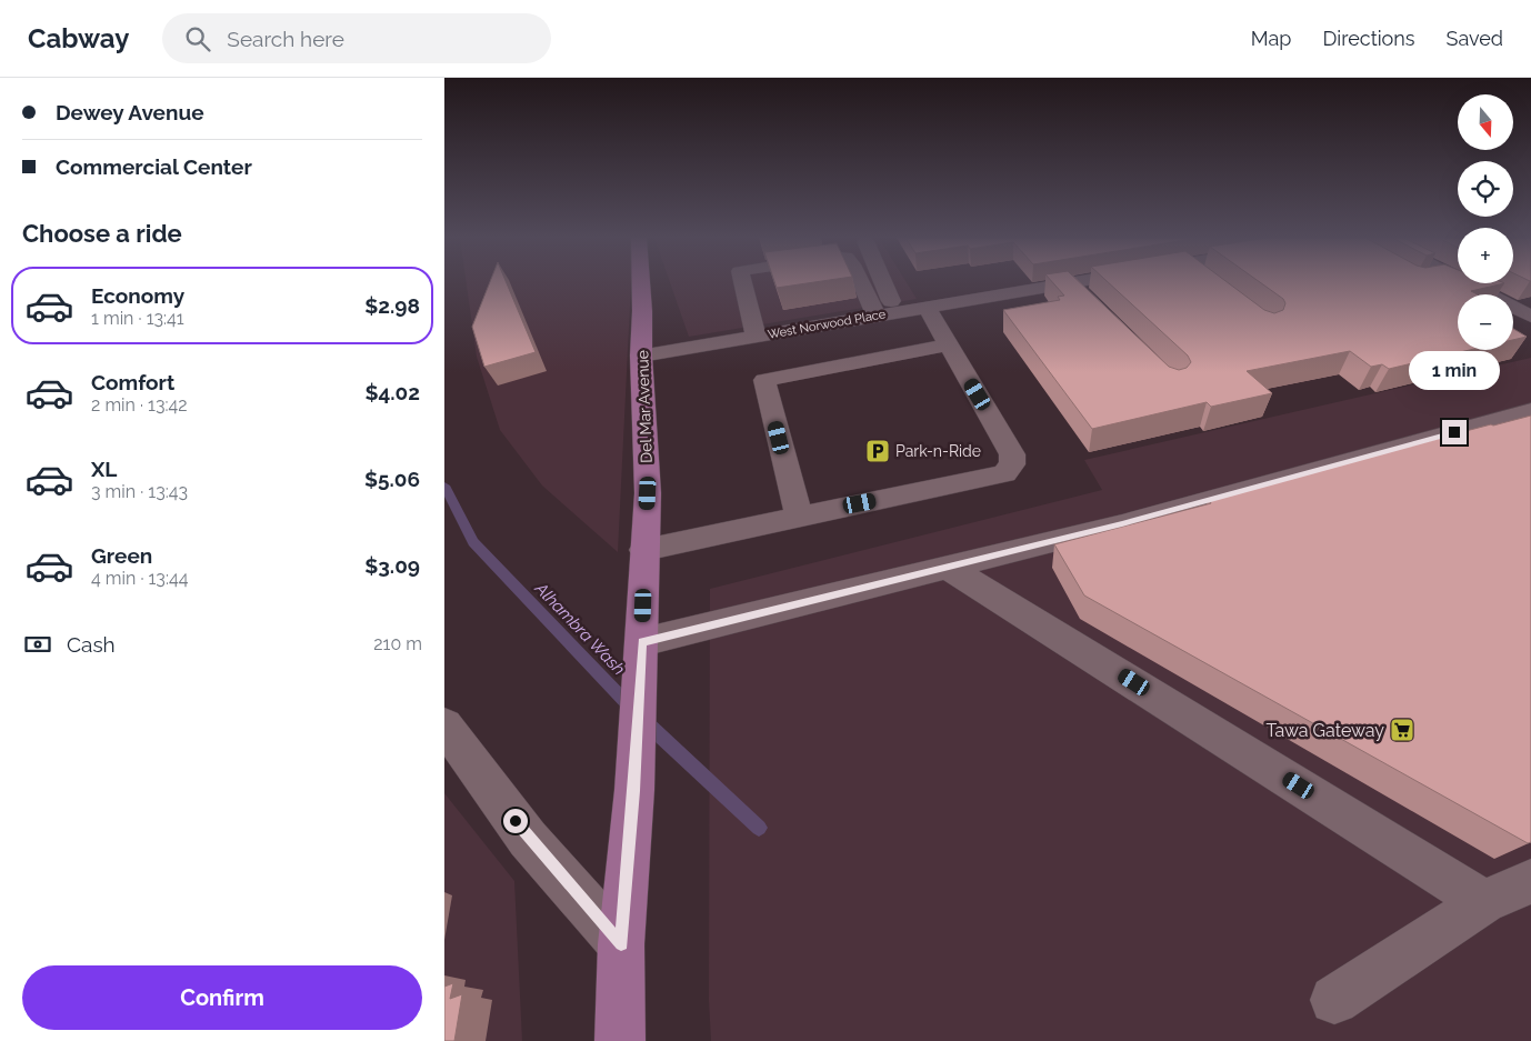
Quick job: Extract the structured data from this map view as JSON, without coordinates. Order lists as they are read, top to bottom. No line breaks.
{"streets":{"main road":["Del Mar Avenue"],"street":["West Norwood Place"]},"crossings":[["West Norwood Place","Del Mar Avenue"]],"water":["Alhambra Wash"],"places":{"parking":["Park-n-Ride"],"supermarket":["Tawa Gateway"]},"north":"bottom","page":{"header":"Cabway","search":"Search here","nav":["Map","Directions","Saved"],"banner":["Dewey Avenue","Commercial Center"],"map_buttons":["+","−"],"heading":"Choose a ride","list":[{"name":"Economy","note":"1 min · 13:41","value":"$2.98"},{"name":"Comfort","note":"2 min · 13:42","value":"$4.02"},{"name":"XL","note":"3 min · 13:43","value":"$5.06"},{"name":"Green","note":"4 min · 13:44","value":"$3.09"}],"bubble":"1 min","pay":["Cash","210 m"],"buttons":"Confirm"}}
